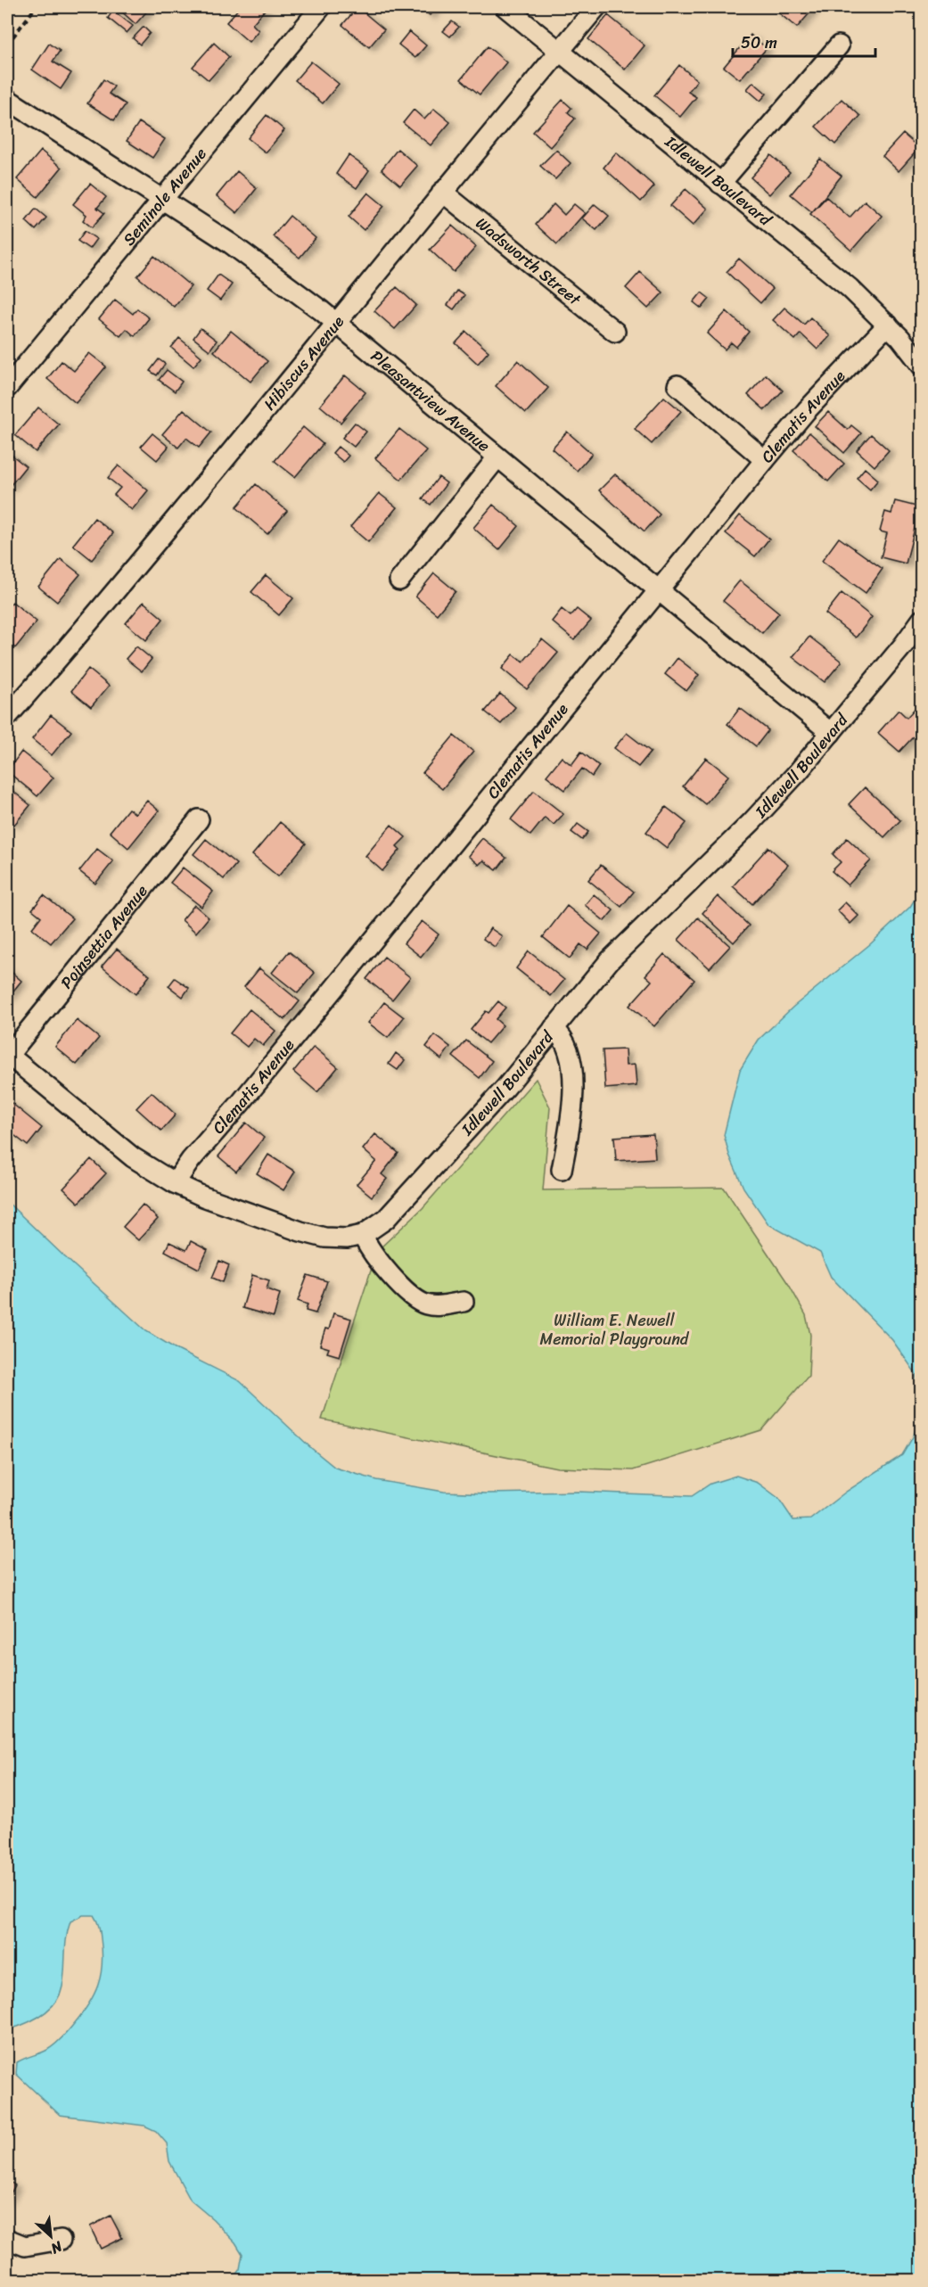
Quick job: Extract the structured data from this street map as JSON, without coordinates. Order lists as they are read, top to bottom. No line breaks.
{"streets":{"street":["Idlewell Boulevard","Seminole Avenue","Wadsworth Street","Hibiscus Avenue","Pleasantview Avenue","Clematis Avenue","Poinsettia Avenue"]},"crossings":[["Idlewell Boulevard","Hibiscus Avenue"],["Idlewell Boulevard","Pleasantview Avenue"],["Idlewell Boulevard","Clematis Avenue"],["Idlewell Boulevard","Poinsettia Avenue"],["Seminole Avenue","Pleasantview Avenue"],["Wadsworth Street","Hibiscus Avenue"],["Hibiscus Avenue","Pleasantview Avenue"],["Pleasantview Avenue","Clematis Avenue"]],"parks":["William E. Newell Memorial Playground"],"scale_bar":"50 m","north":"bottom right"}
